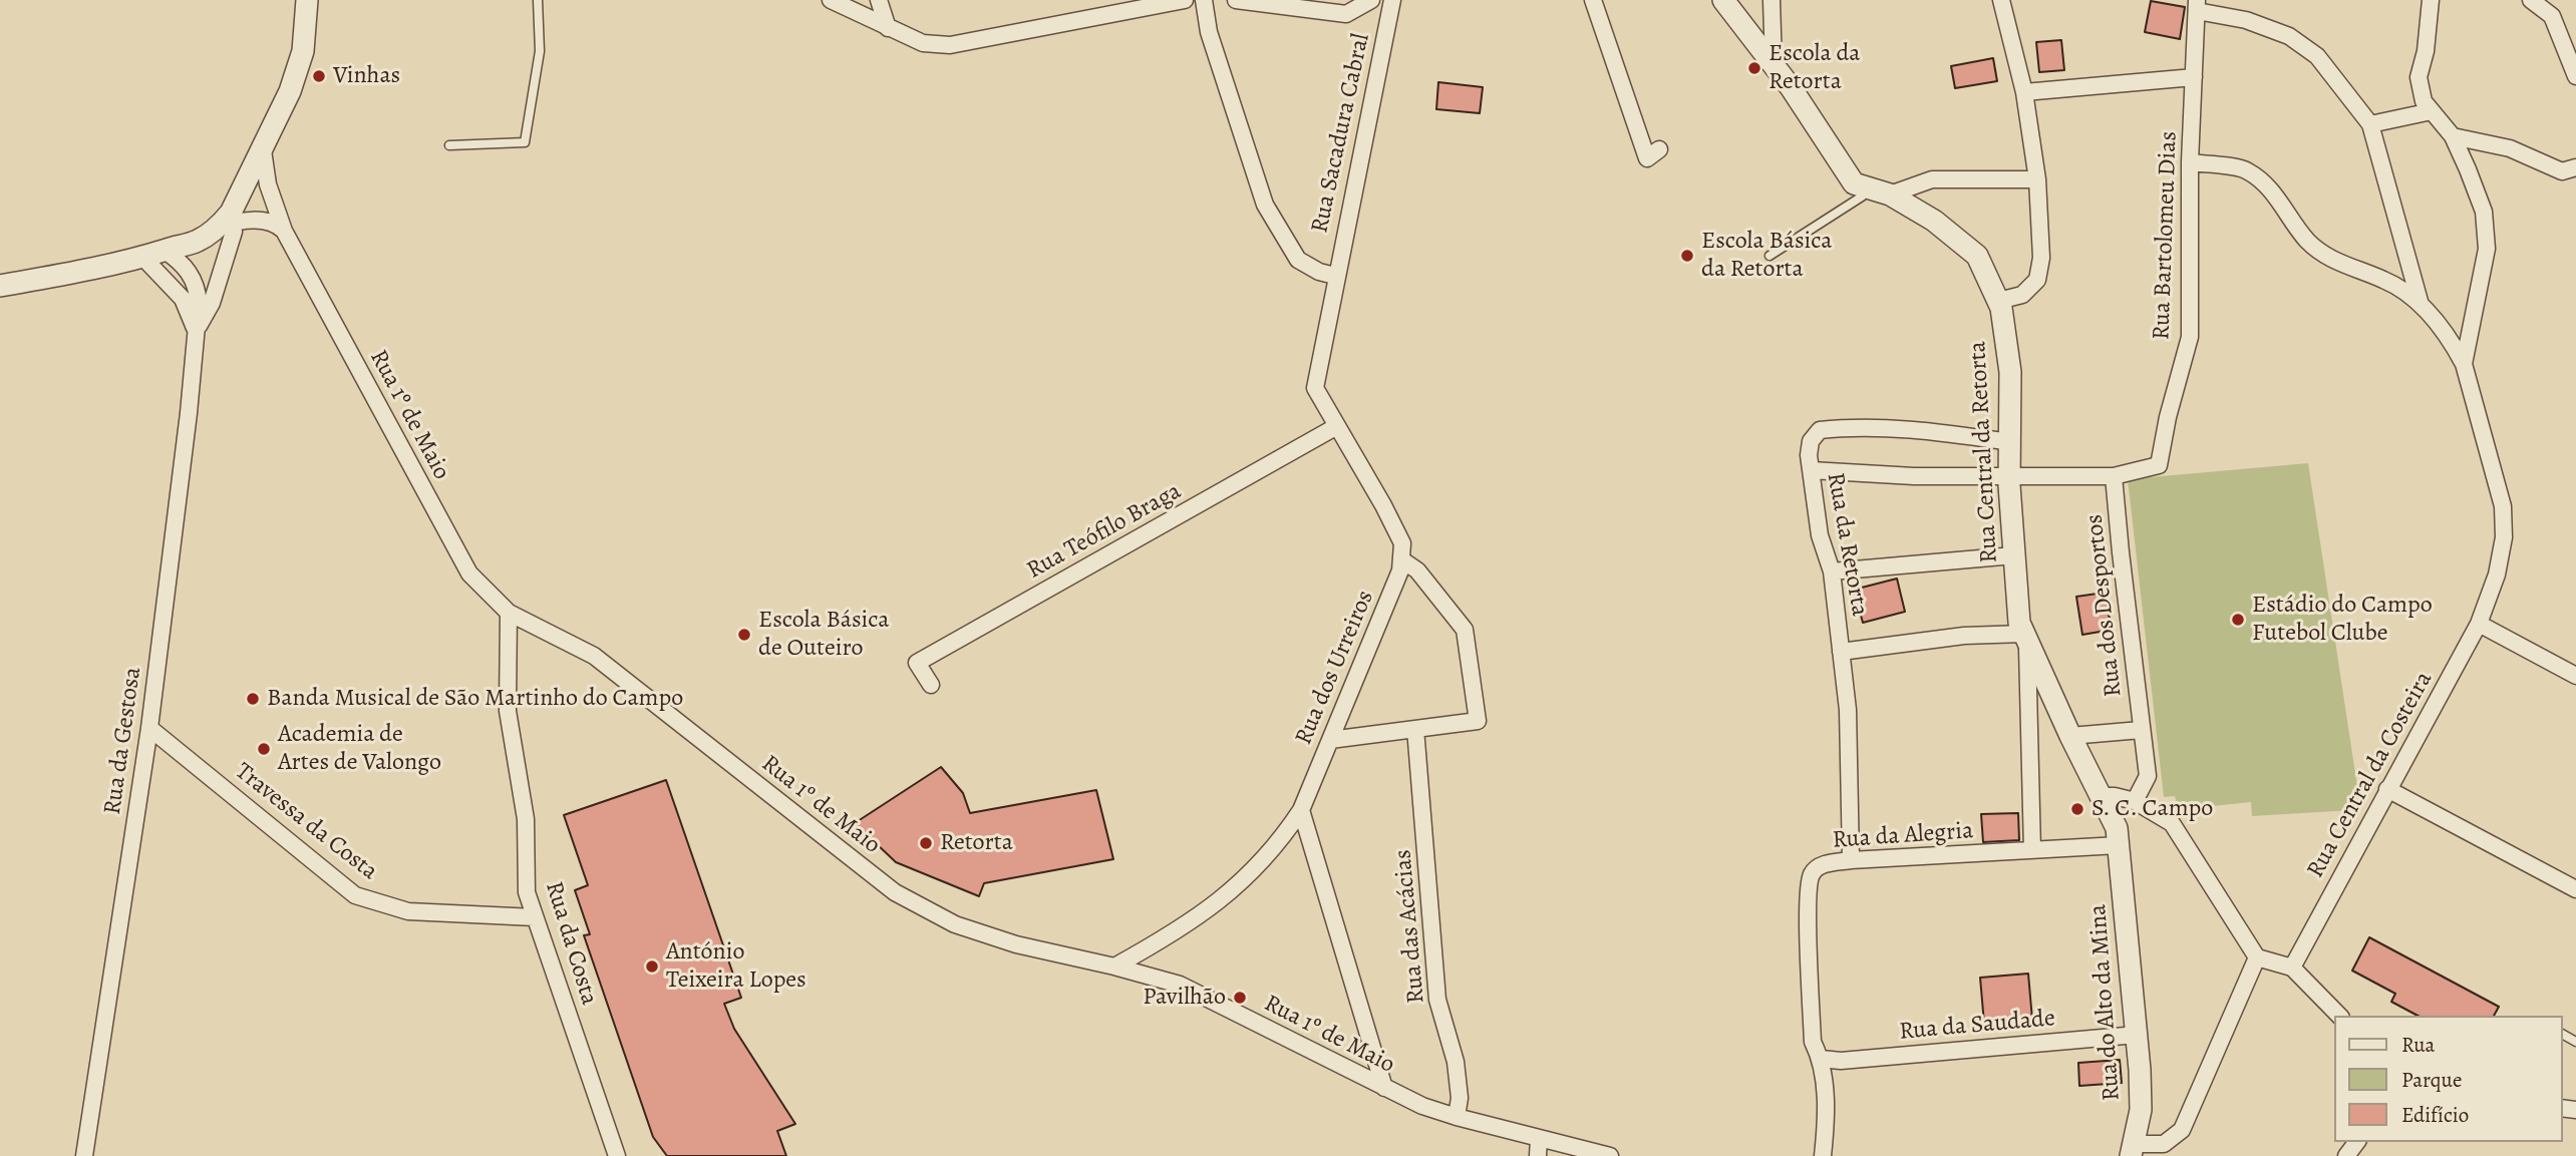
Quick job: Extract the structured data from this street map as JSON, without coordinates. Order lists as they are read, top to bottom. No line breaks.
{"streets":{"street":["Rua Sacadura Cabral","Rua Bartolomeu Dias","Rua 1º de Maio","Rua Central da Retorta","Rua Teófilo Braga","Rua da Retorta","Rua dos Desportos","Rua dos Urreiros","Rua da Gestosa","Rua Central da Costeira","Travessa da Costa","Rua da Alegria","Rua das Acácias","Rua da Costa","Rua do Alto da Mina","Rua da Saudade"]},"crossings":[["Rua Bartolomeu Dias","Rua dos Desportos"],["Rua 1º de Maio","Rua dos Urreiros"],["Rua 1º de Maio","Rua das Acácias"],["Rua 1º de Maio","Rua da Costa"],["Rua Central da Retorta","Rua da Retorta"],["Rua Central da Retorta","Rua dos Desportos"],["Rua Central da Retorta","Rua da Alegria"],["Rua Central da Retorta","Rua do Alto da Mina"],["Rua da Retorta","Rua da Alegria"],["Rua da Gestosa","Travessa da Costa"],["Travessa da Costa","Rua da Costa"],["Rua da Alegria","Rua do Alto da Mina"],["Rua da Alegria","Rua da Saudade"],["Rua do Alto da Mina","Rua da Saudade"]],"places":["Escola da Retorta","Vinhas","Escola Básica da Retorta","Estádio do Campo Futebol Clube","Escola Básica de Outeiro","Banda Musical de São Martinho do Campo","Academia de Artes de Valongo","S. C. Campo","Retorta","António Teixeira Lopes","Pavilhão"],"legend":["Rua","Parque","Edifício"]}
